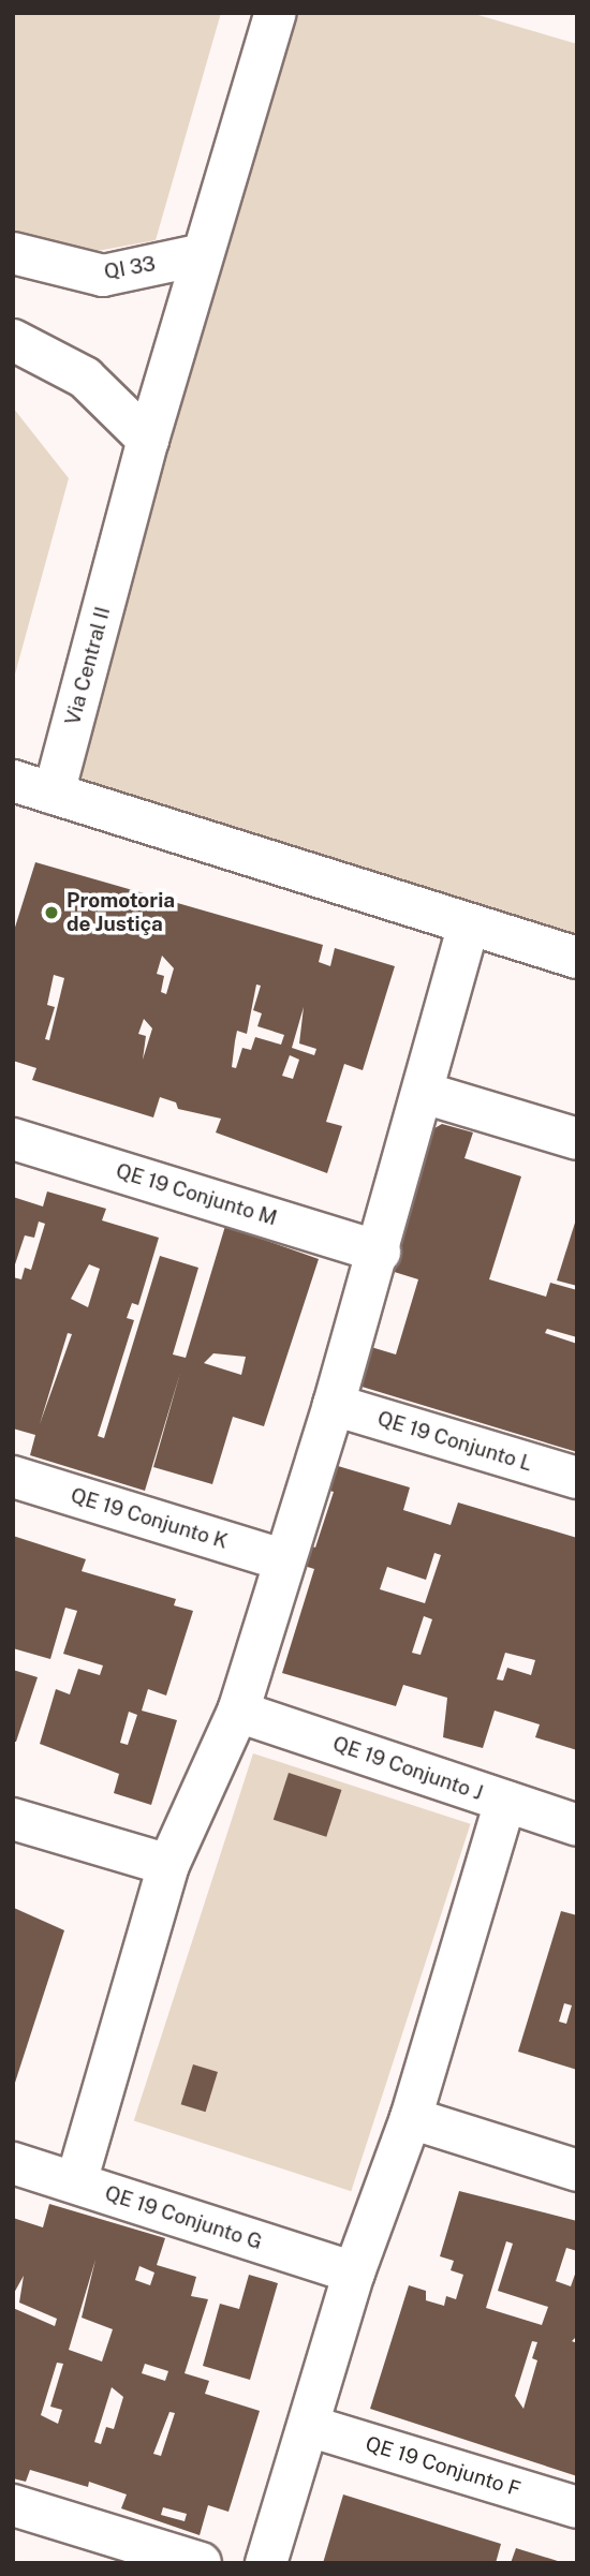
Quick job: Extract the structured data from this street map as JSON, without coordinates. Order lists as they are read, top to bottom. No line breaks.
{"streets":{"street":["QI 33","Via Central II","QE 19 Conjunto M","QE 19 Conjunto L","QE 19 Conjunto K","QE 19 Conjunto J","QE 19 Conjunto G","QE 19 Conjunto F"]},"crossings":[["QI 33","Via Central II"]],"places":["Promotoria de Justiça"]}
